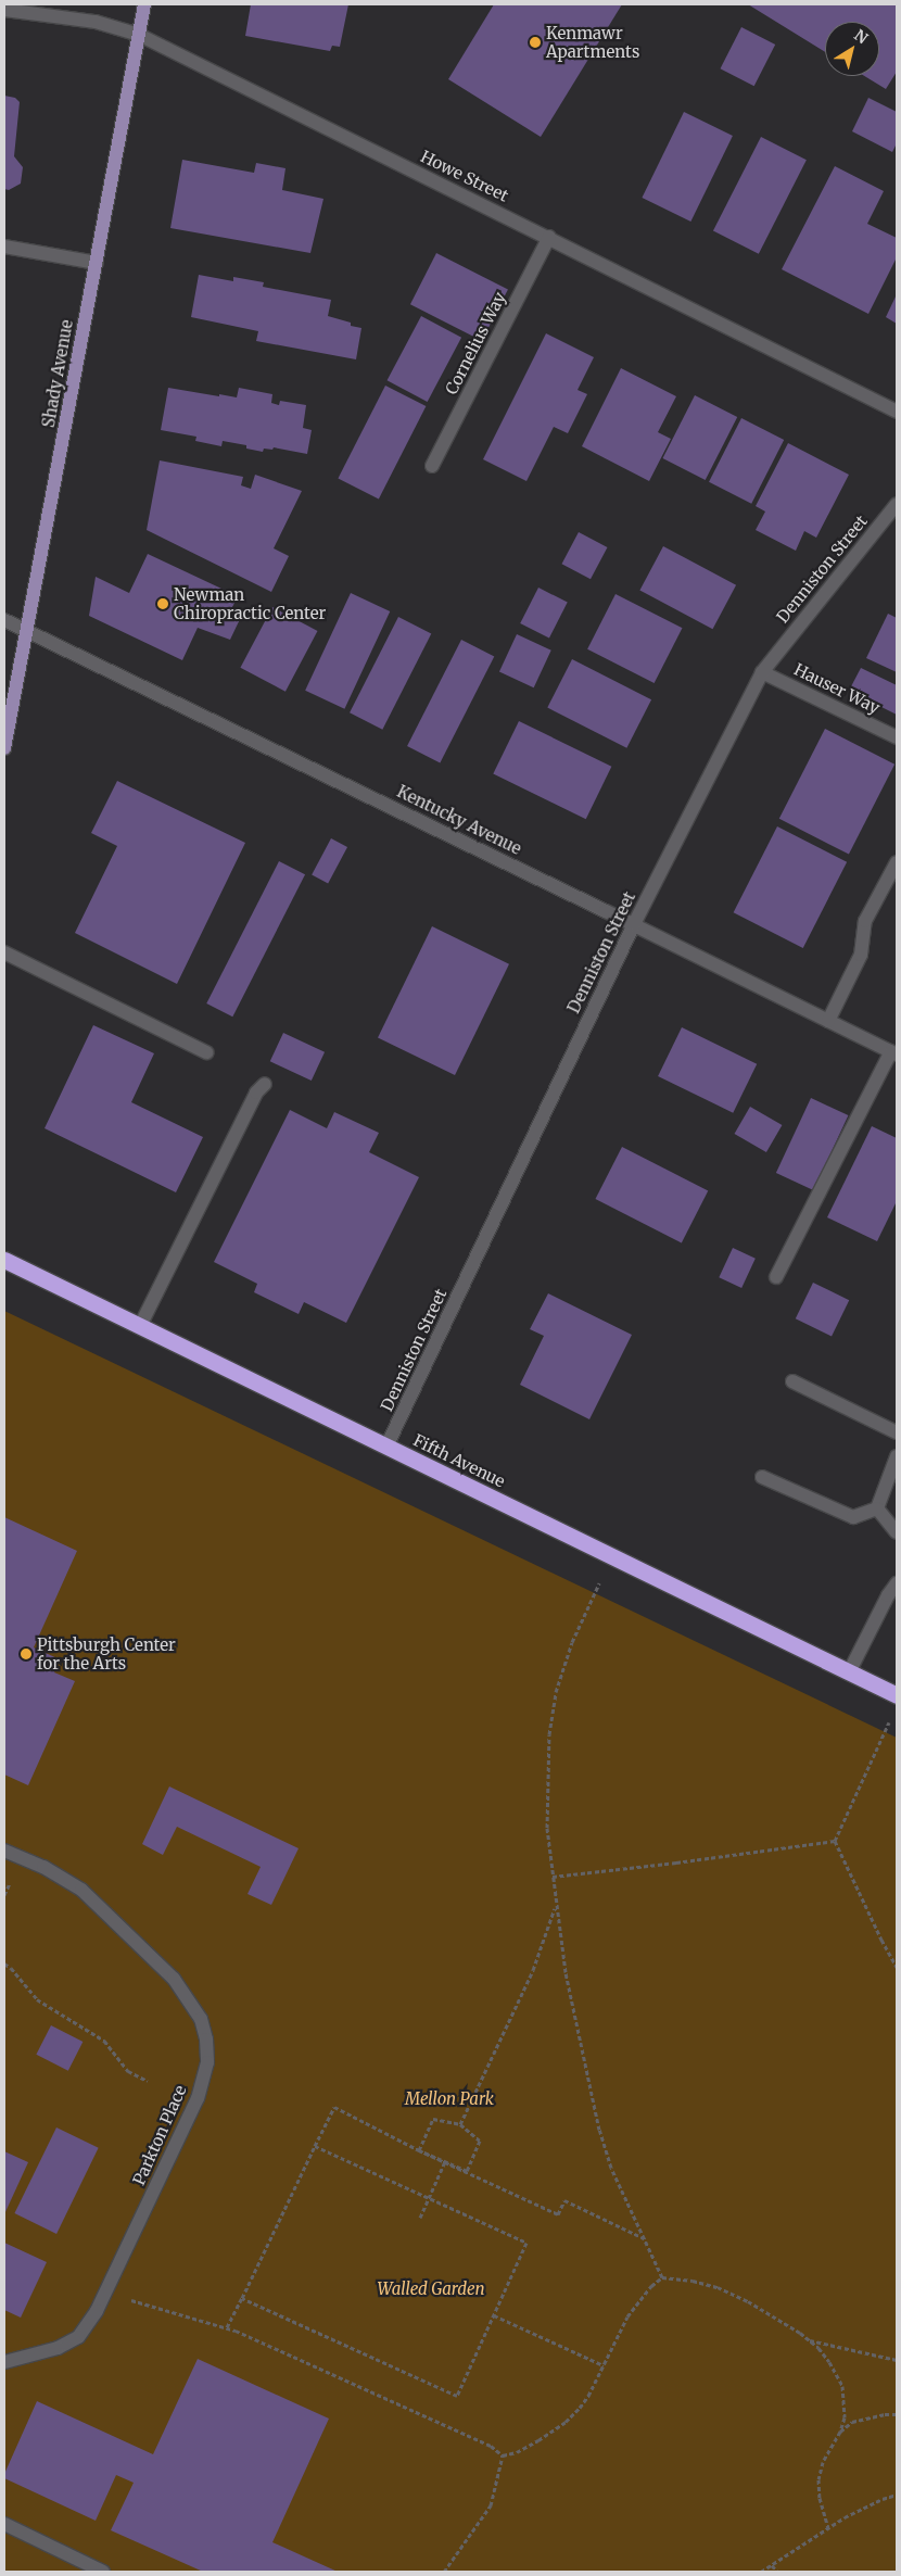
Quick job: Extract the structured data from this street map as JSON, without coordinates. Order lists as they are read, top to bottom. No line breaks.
{"streets":{"highway":["Fifth Avenue"],"main road":["Shady Avenue"],"street":["Howe Street","Cornelius Way","Denniston Street","Hauser Way","Kentucky Avenue","Parkton Place"]},"crossings":[["Howe Street","Cornelius Way"],["Howe Street","Shady Avenue"],["Shady Avenue","Kentucky Avenue"],["Denniston Street","Hauser Way"],["Denniston Street","Kentucky Avenue"],["Denniston Street","Fifth Avenue"]],"parks":["Mellon Park","Walled Garden"],"places":["Kenmawr Apartments","Newman Chiropractic Center","Pittsburgh Center for the Arts"],"north":"top right"}
